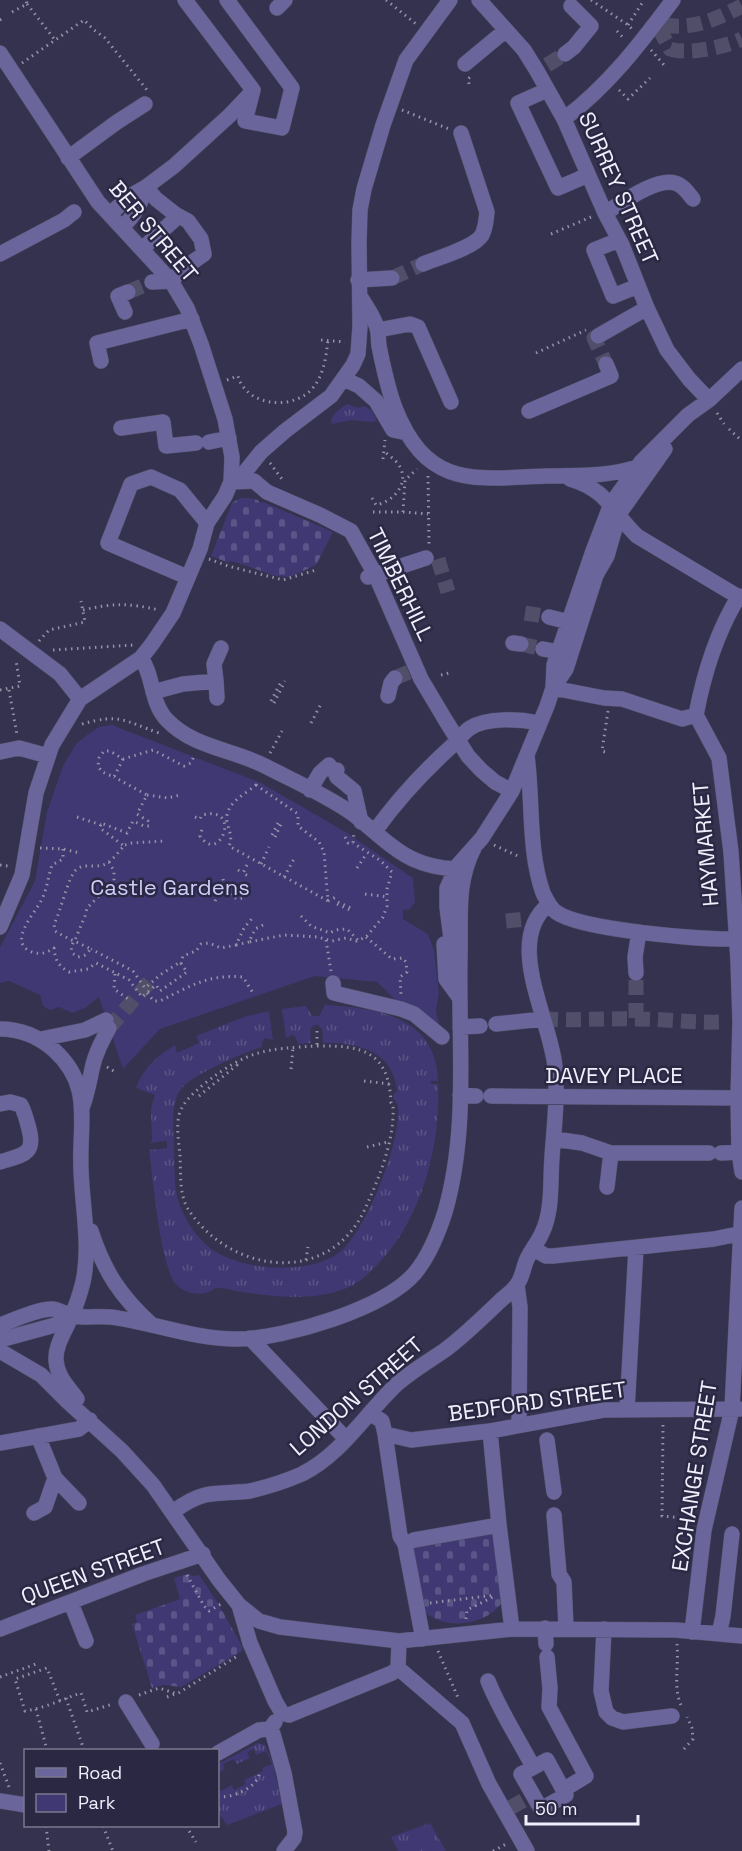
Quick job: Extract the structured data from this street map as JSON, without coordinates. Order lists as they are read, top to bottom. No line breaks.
{"streets":{"street":["SURREY STREET","BER STREET","TIMBERHILL","HAYMARKET","DAVEY PLACE","LONDON STREET","BEDFORD STREET","EXCHANGE STREET","QUEEN STREET"]},"crossings":[["BER STREET","TIMBERHILL"],["HAYMARKET","DAVEY PLACE"],["DAVEY PLACE","LONDON STREET"],["BEDFORD STREET","EXCHANGE STREET"]],"parks":["Castle Gardens"],"legend":["Road","Park"],"scale_bar":"50 m"}
